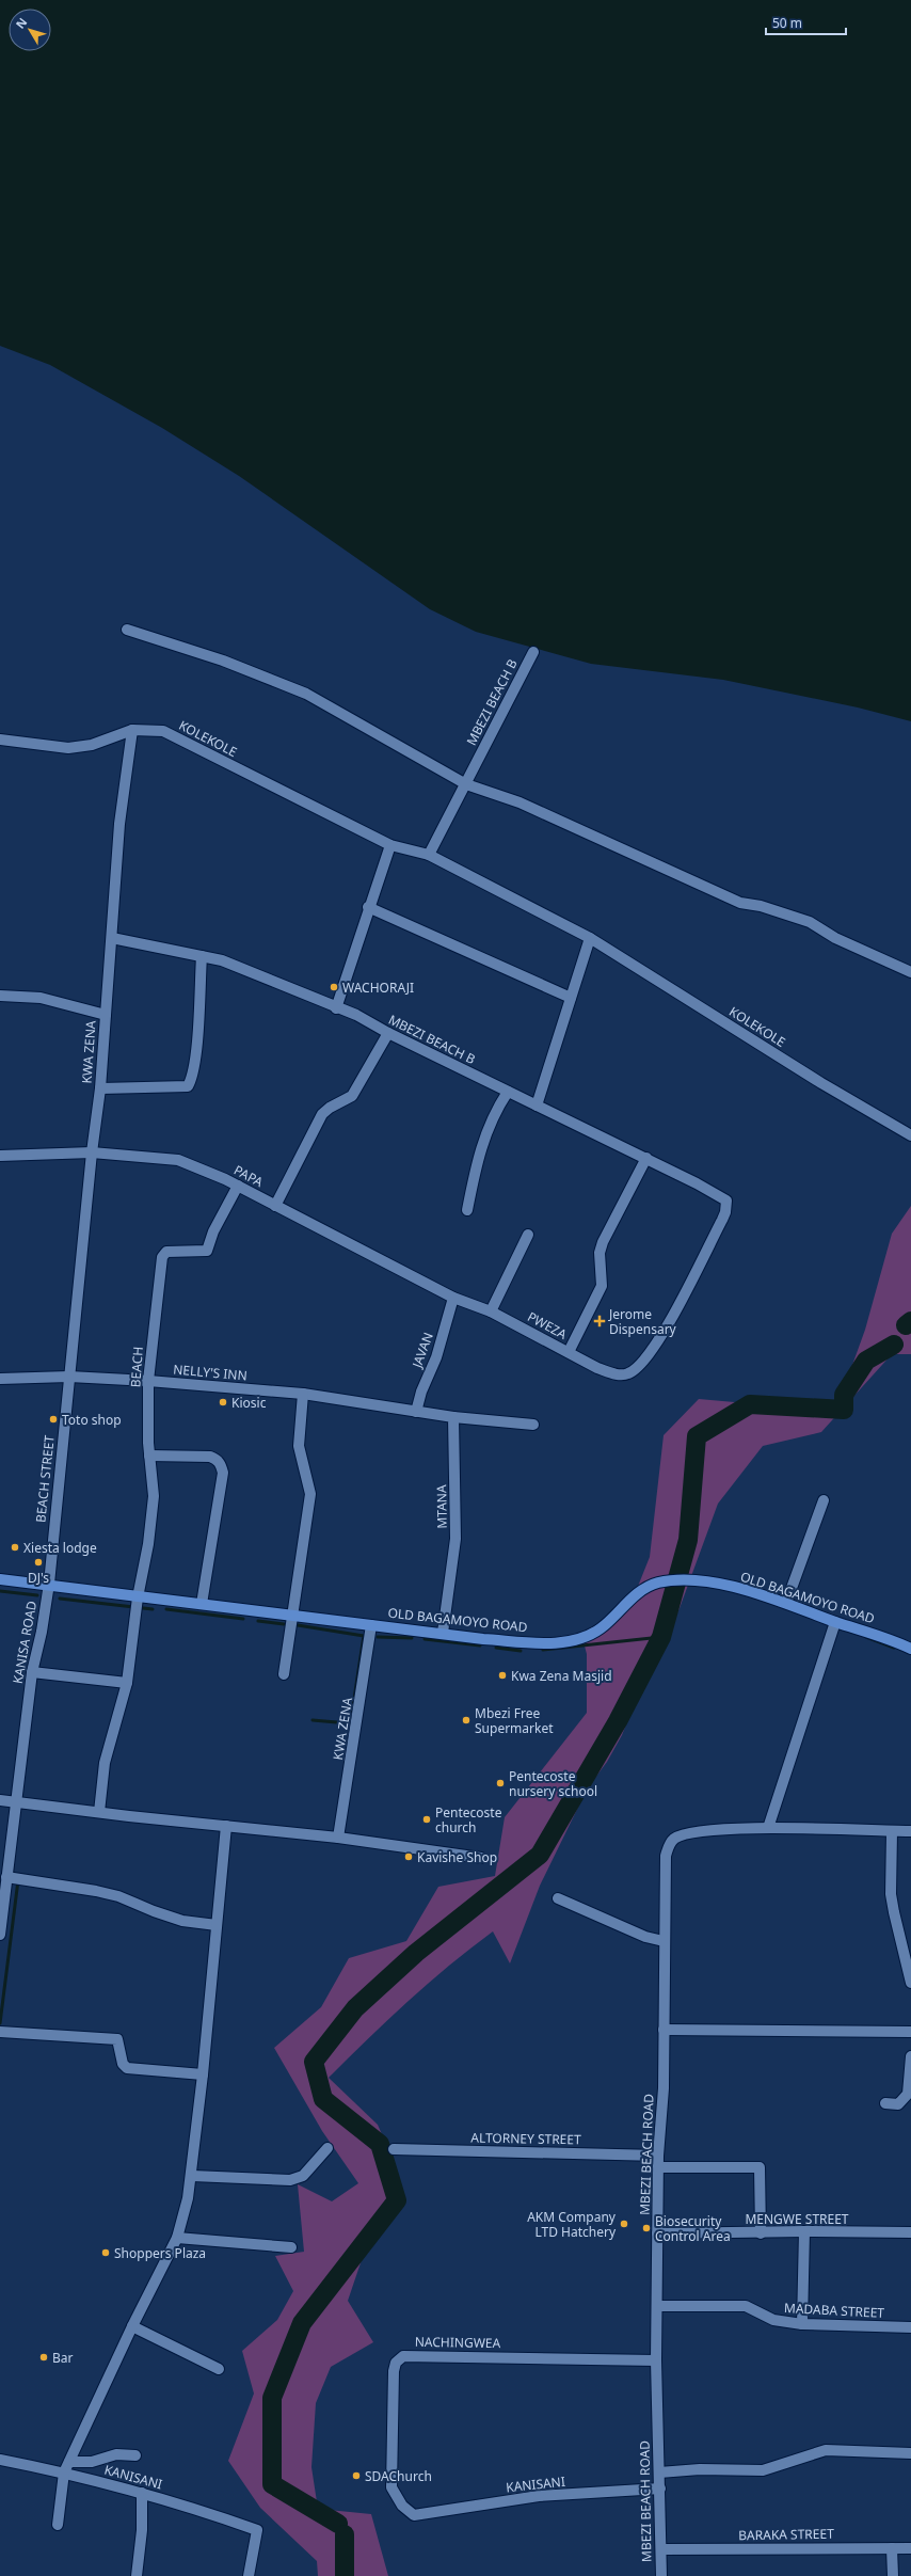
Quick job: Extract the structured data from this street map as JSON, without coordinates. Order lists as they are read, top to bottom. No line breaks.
{"streets":{"main road":["OLD BAGAMOYO ROAD"],"street":["MBEZI BEACH B","KOLEKOLE","KWA ZENA","PAPA","PWEZA","JAVAN","BEACH","NELLY'S INN","BEACH STREET","MTANA","KANISA ROAD","ALTORNEY STREET","MBEZI BEACH ROAD","MENGWE STREET","MADABA STREET","NACHINGWEA","KANISANI","BARAKA STREET"]},"crossings":[["MBEZI BEACH B","KOLEKOLE"],["MBEZI BEACH B","KWA ZENA"],["MBEZI BEACH B","PWEZA"],["KOLEKOLE","KWA ZENA"],["KWA ZENA","PAPA"],["KWA ZENA","NELLY'S INN"],["KWA ZENA","BEACH STREET"],["KWA ZENA","OLD BAGAMOYO ROAD"],["PAPA","PWEZA"],["PAPA","BEACH"],["PWEZA","JAVAN"],["JAVAN","NELLY'S INN"],["BEACH","NELLY'S INN"],["BEACH","OLD BAGAMOYO ROAD"],["NELLY'S INN","BEACH STREET"],["BEACH STREET","OLD BAGAMOYO ROAD"],["BEACH STREET","KANISA ROAD"],["MTANA","OLD BAGAMOYO ROAD"],["OLD BAGAMOYO ROAD","KANISA ROAD"],["ALTORNEY STREET","MBEZI BEACH ROAD"],["MBEZI BEACH ROAD","MENGWE STREET"],["MBEZI BEACH ROAD","MADABA STREET"],["MBEZI BEACH ROAD","NACHINGWEA"],["MBEZI BEACH ROAD","KANISANI"],["MBEZI BEACH ROAD","BARAKA STREET"],["NACHINGWEA","KANISANI"]],"places":{"other":["WACHORAJI","Kiosic","Toto shop","Xiesta lodge","DJ's","Kwa Zena Masjid","Mbezi Free Supermarket","Pentecoste nursery school","Pentecoste church","Kavishe Shop","AKM Company LTD Hatchery","Biosecurity Control Area","Shoppers Plaza","Bar","SDAChurch"],"health":["Jerome Dispensary"]},"scale_bar":"50 m","north":"top left"}
